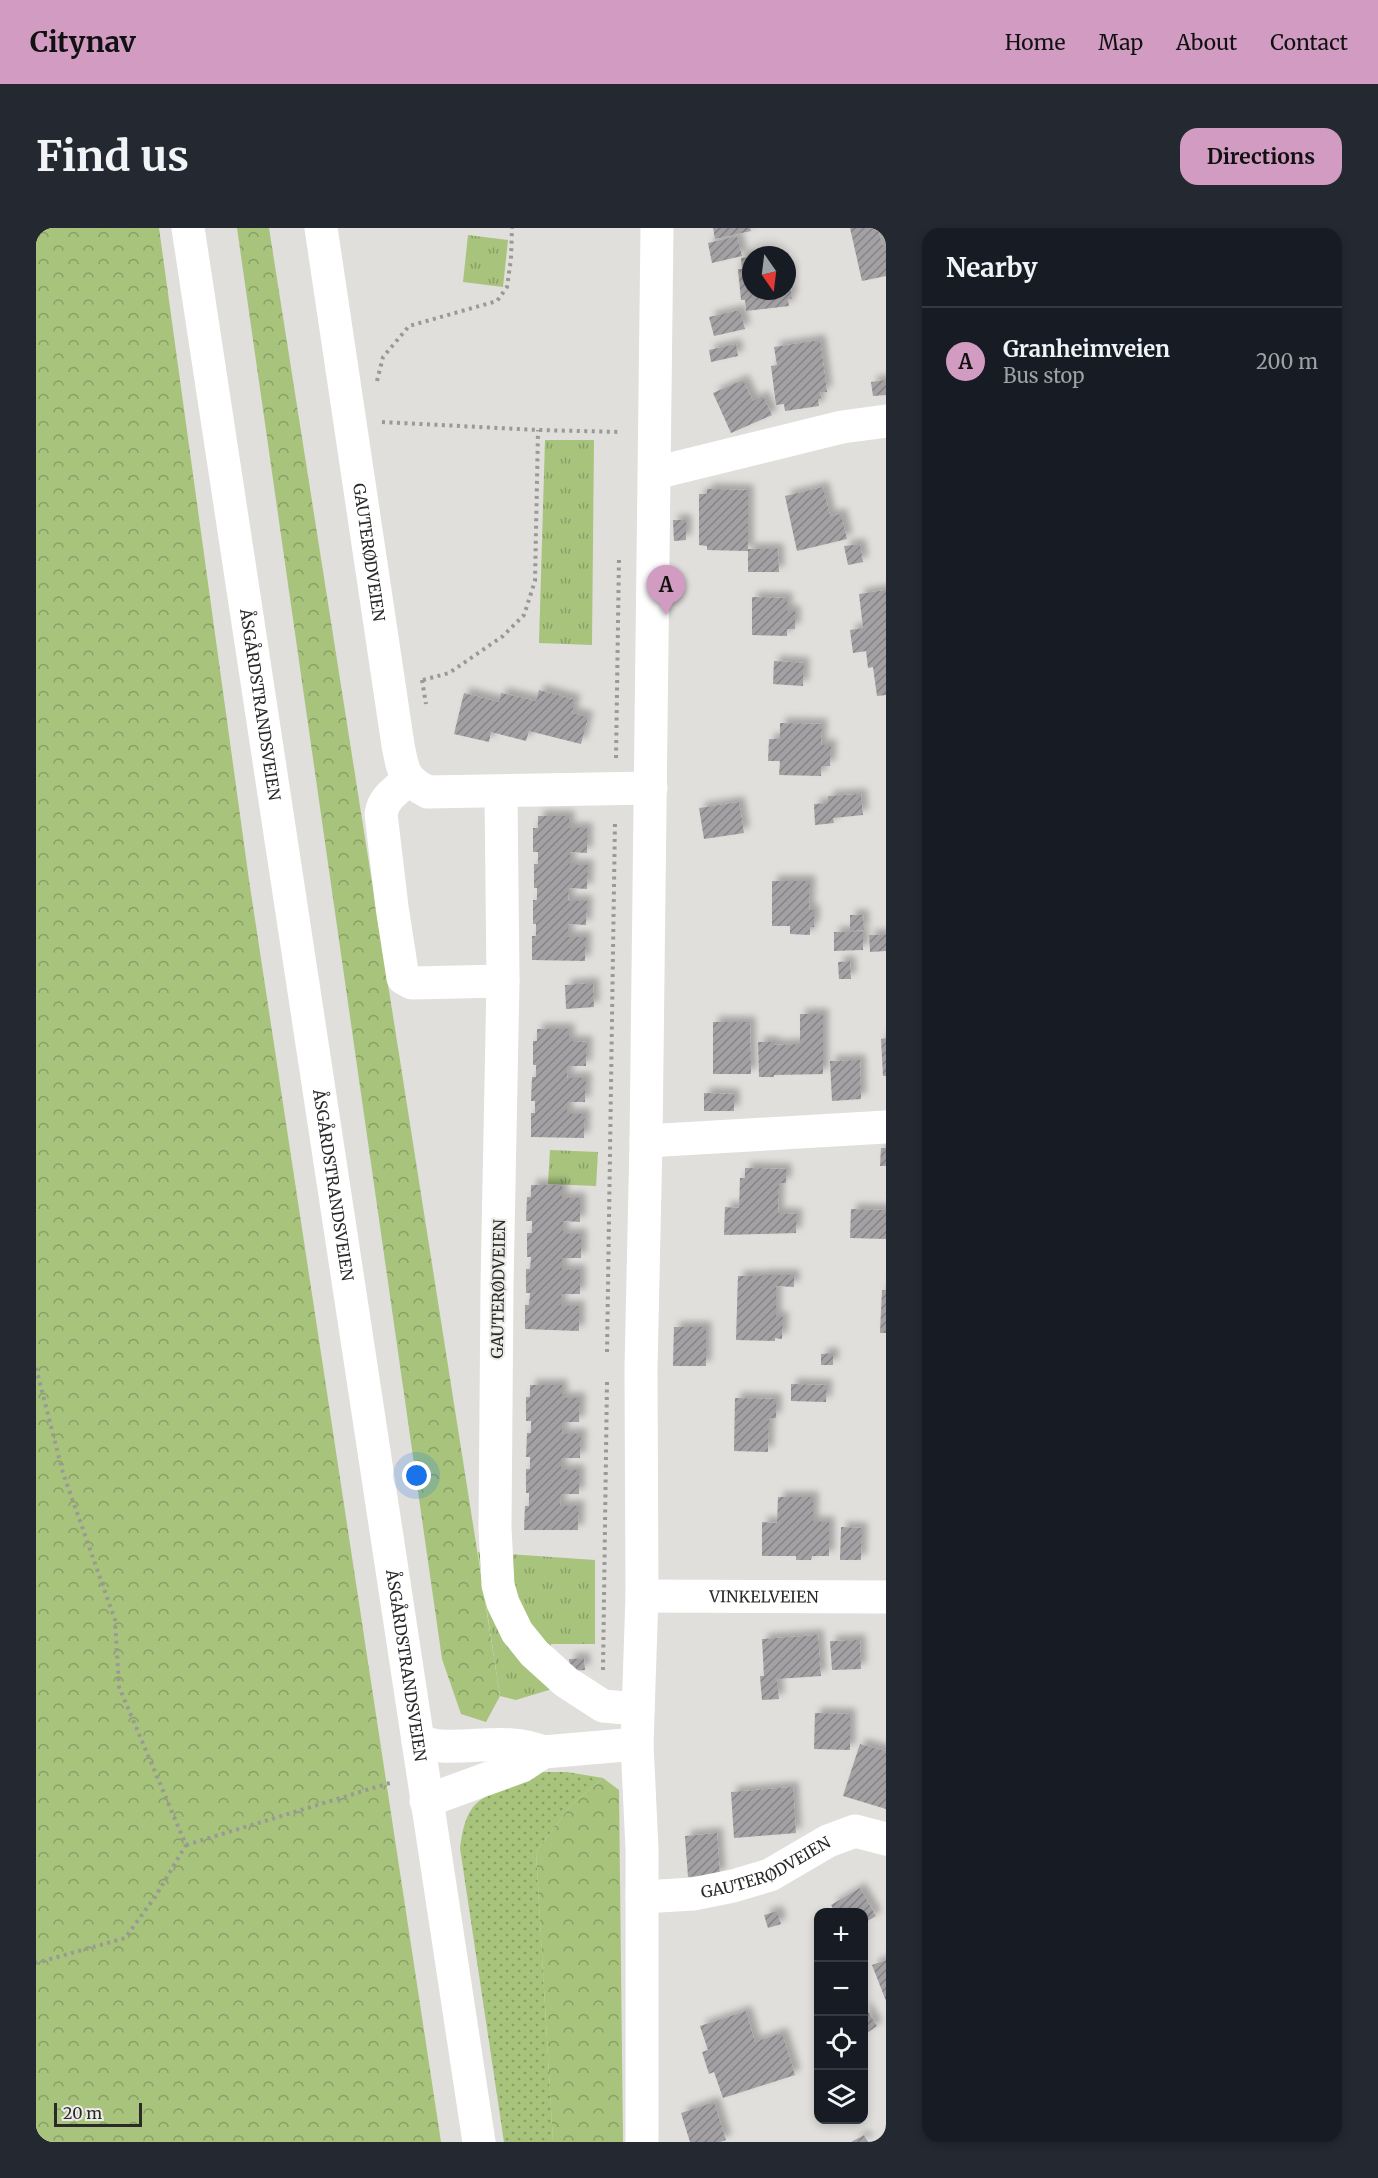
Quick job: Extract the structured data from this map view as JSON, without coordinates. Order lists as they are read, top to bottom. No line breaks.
{"streets":{"street":["GAUTERØDVEIEN","ÅSGÅRDSTRANDSVEIEN","VINKELVEIEN"]},"scale_bar":"20 m","north":"bottom","page":{"header":"Citynav","nav":["Home","Map","About","Contact"],"buttons":"Directions","title":"Find us","heading":"Nearby","list":[{"mark":"A","name":"Granheimveien","note":"Bus stop","value":"200 m"}],"pins":"A","map_buttons":["+","−"],"scale":"20 m"}}
